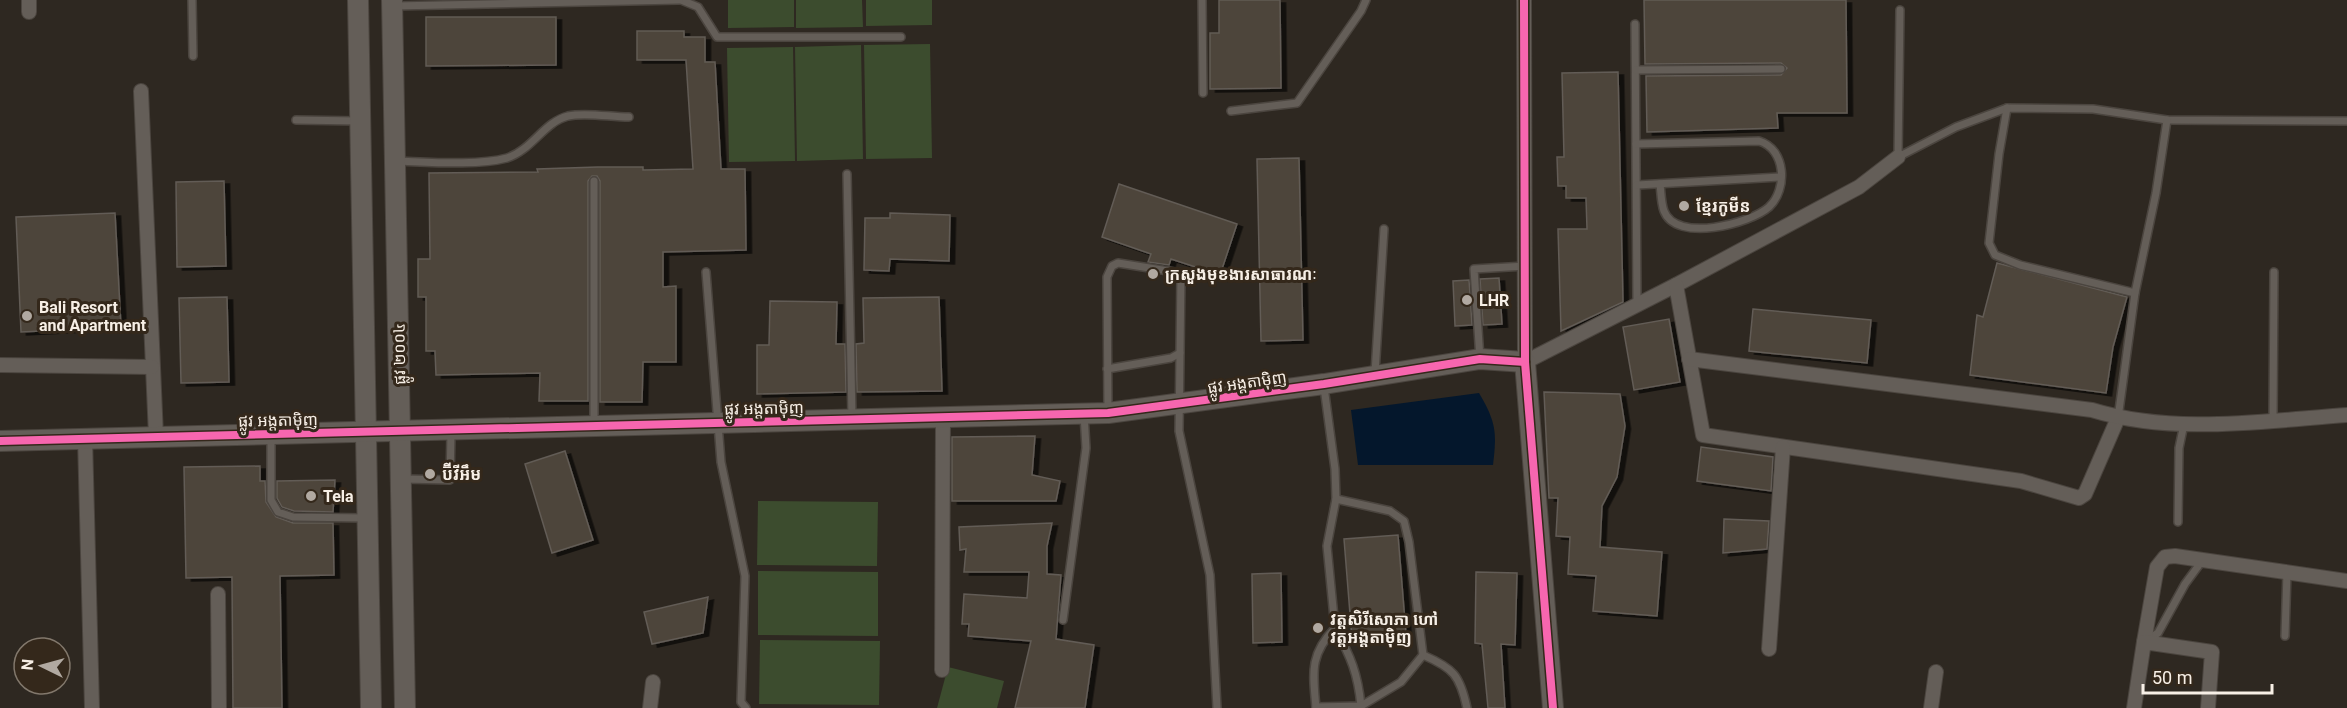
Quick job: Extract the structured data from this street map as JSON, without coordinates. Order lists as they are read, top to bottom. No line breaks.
{"streets":{"street":["ផ្លូវ ២០០៤","ផ្លូវ អង្តតាម៉ិញ"]},"crossings":[["ផ្លូវ ២០០៤","ផ្លូវ អង្តតាម៉ិញ"]],"places":["ខ្មែរកូមីន","ក្រសួងមុខងារសាធារណៈ","LHR","Bali Resort and Apartment","ប៊ីវីអឹម","Tela","វត្តសិរីសោភា ហៅ វត្តអង្តតាម៉ិញ"],"scale_bar":"50 m","north":"left"}
